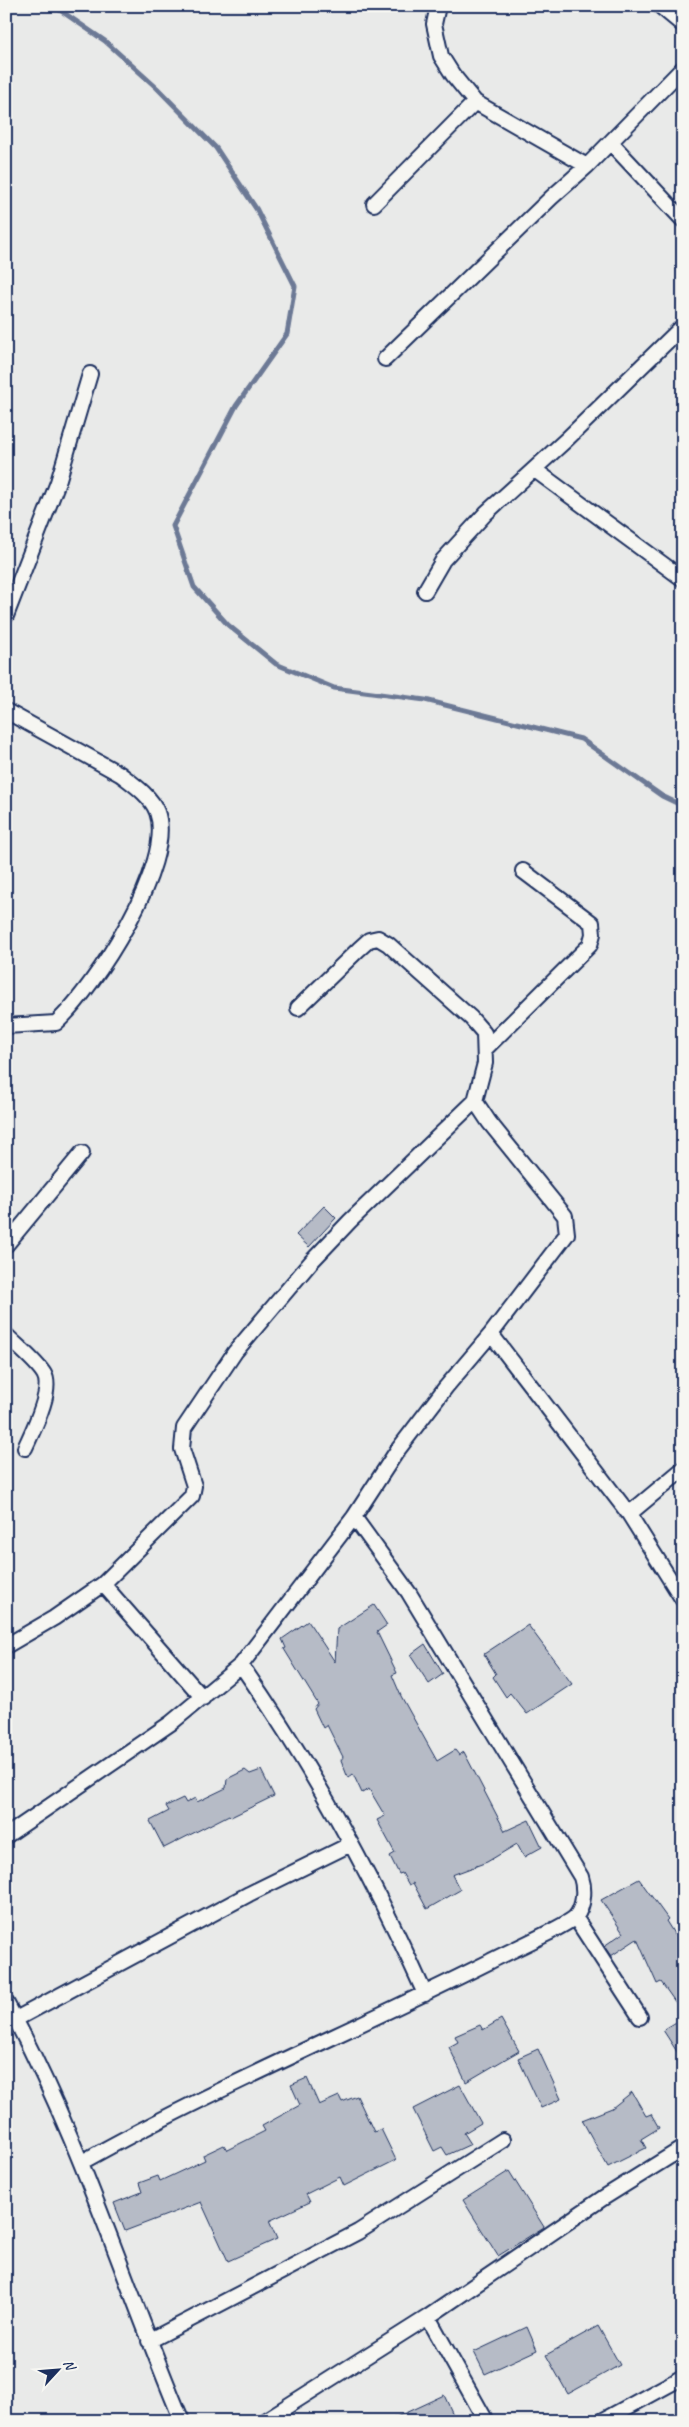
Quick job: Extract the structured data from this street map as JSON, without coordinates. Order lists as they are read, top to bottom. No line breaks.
{"north":"top right"}
